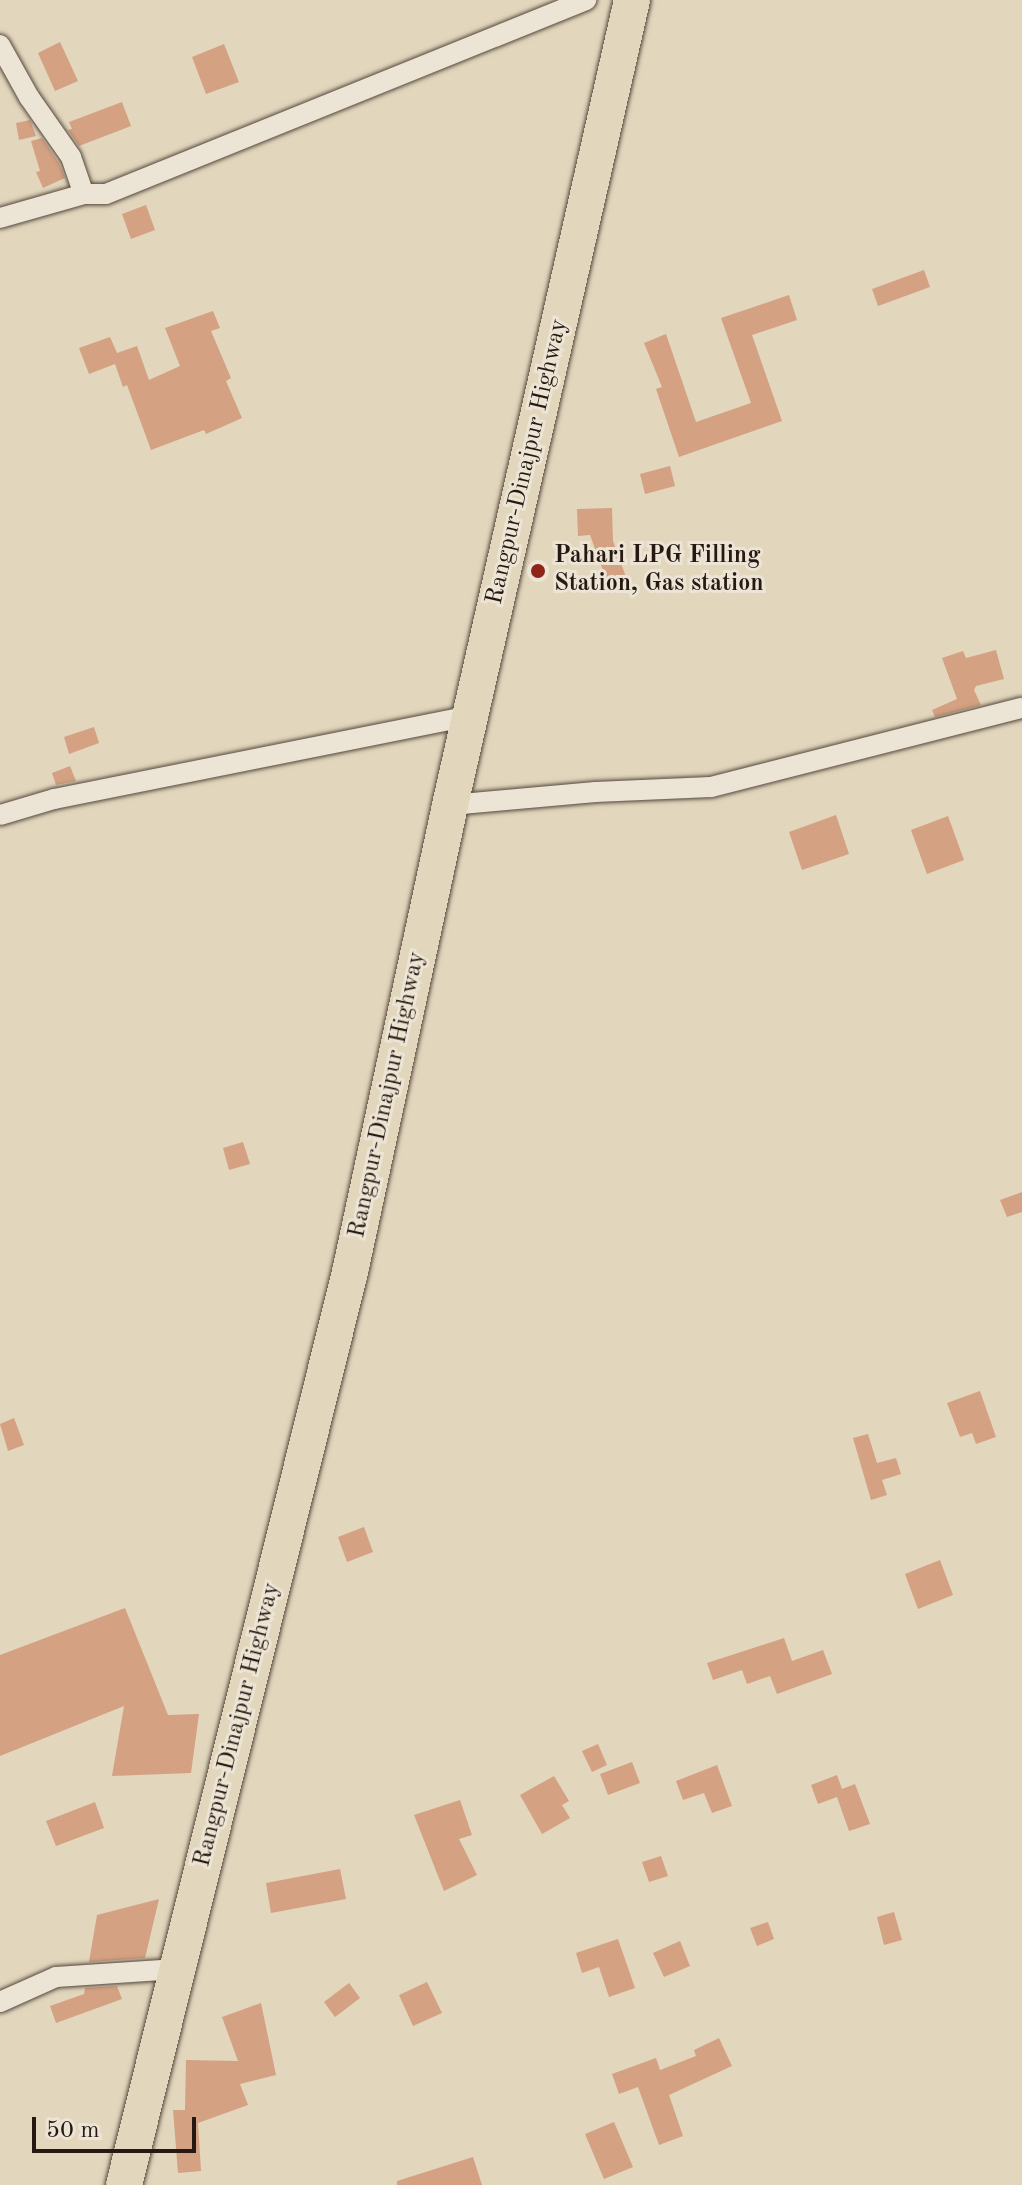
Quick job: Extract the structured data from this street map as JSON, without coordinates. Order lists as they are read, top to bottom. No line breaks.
{"streets":{"highway":["Rangpur-Dinajpur Highway"]},"places":["Pahari LPG Filling Station, Gas station"],"scale_bar":"50 m"}
